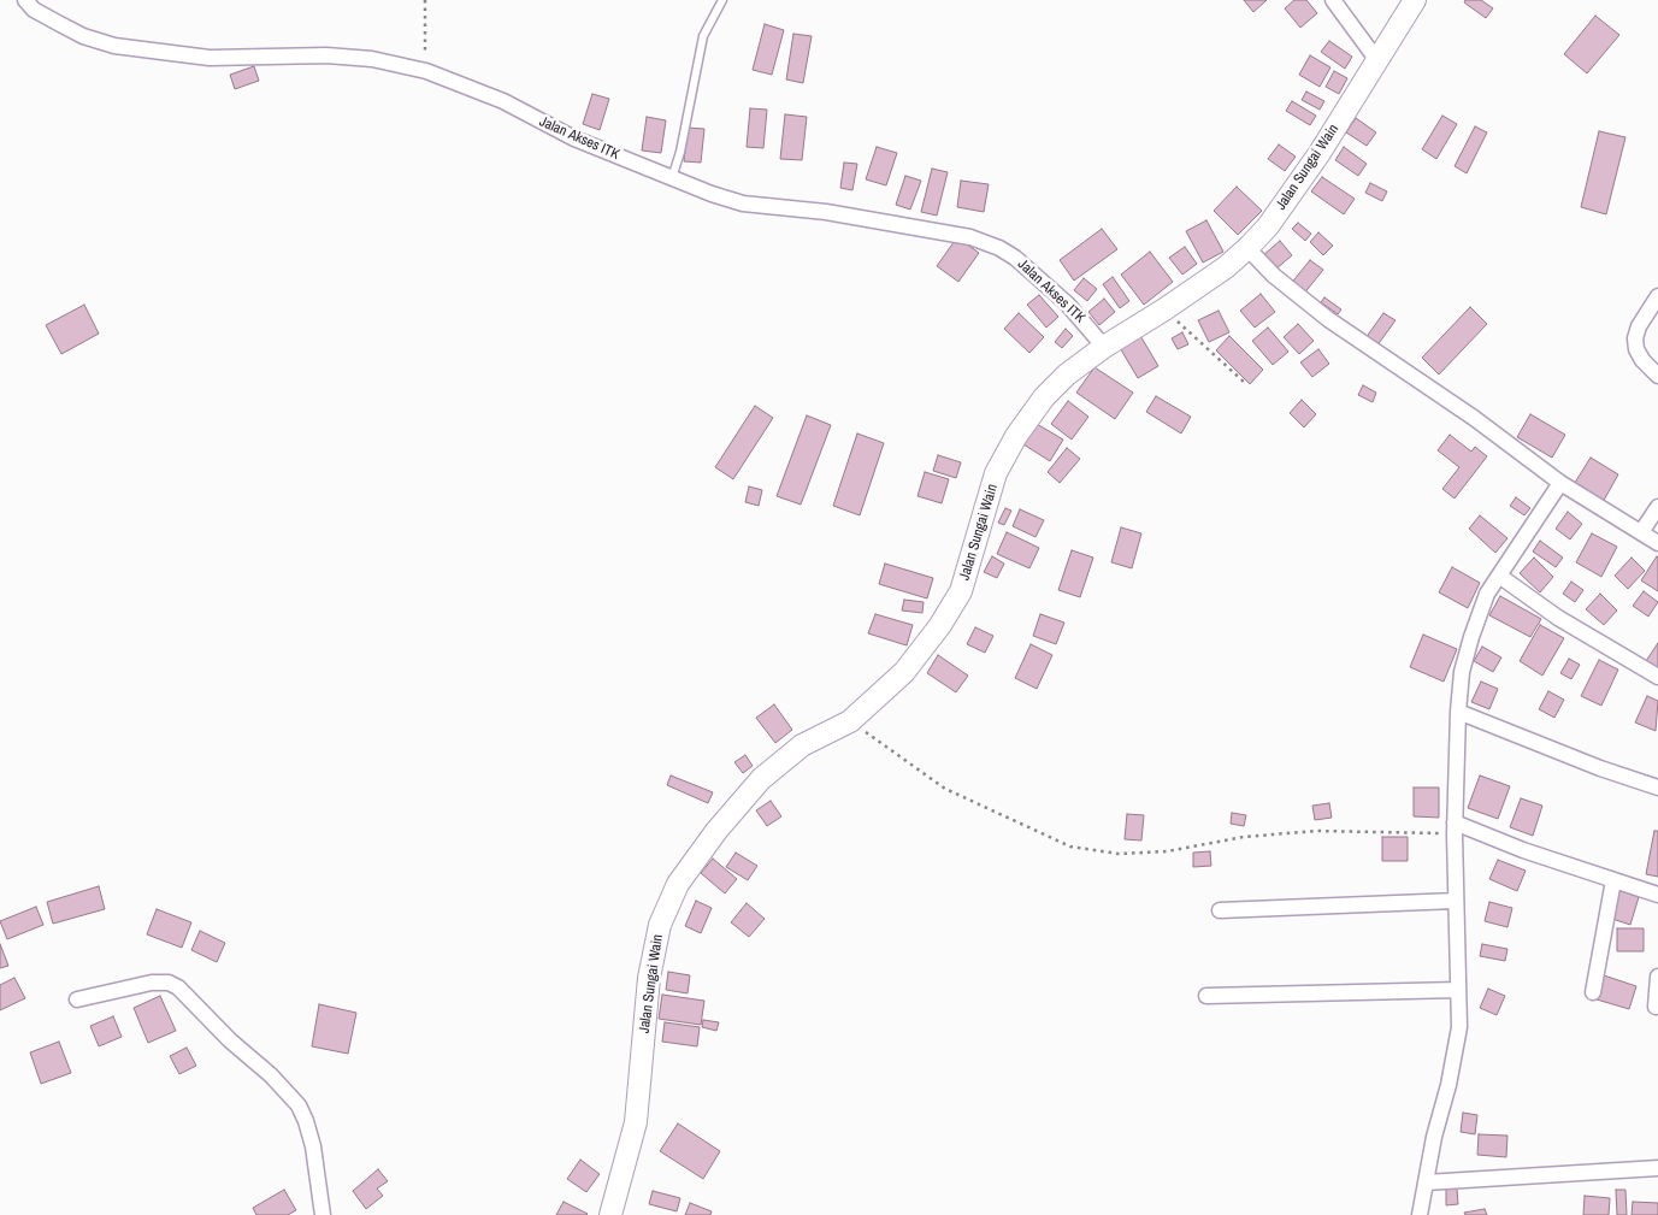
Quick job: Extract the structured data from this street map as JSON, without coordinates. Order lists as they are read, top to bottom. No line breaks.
{"streets":{"street":["Jalan Akses ITK","Jalan Sungai Wain"]},"crossings":[["Jalan Akses ITK","Jalan Sungai Wain"]]}
